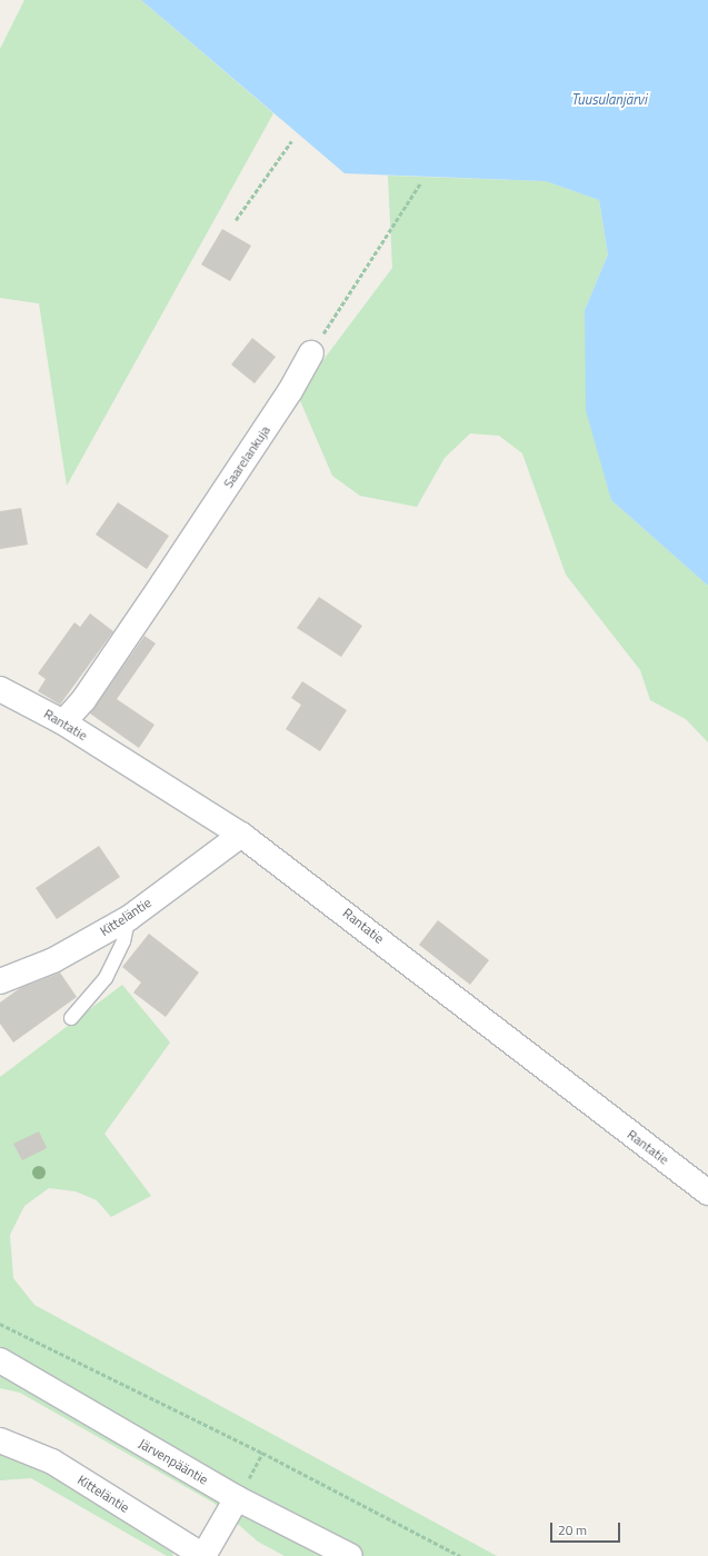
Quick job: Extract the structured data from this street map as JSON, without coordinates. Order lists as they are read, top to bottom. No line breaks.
{"streets":{"street":["Saarelankuja","Rantatie","Kitteläntie","Järvenpääntie"]},"crossings":[["Saarelankuja","Rantatie"],["Rantatie","Kitteläntie"]],"water":["Tuusulanjärvi"],"scale_bar":"20 m"}
